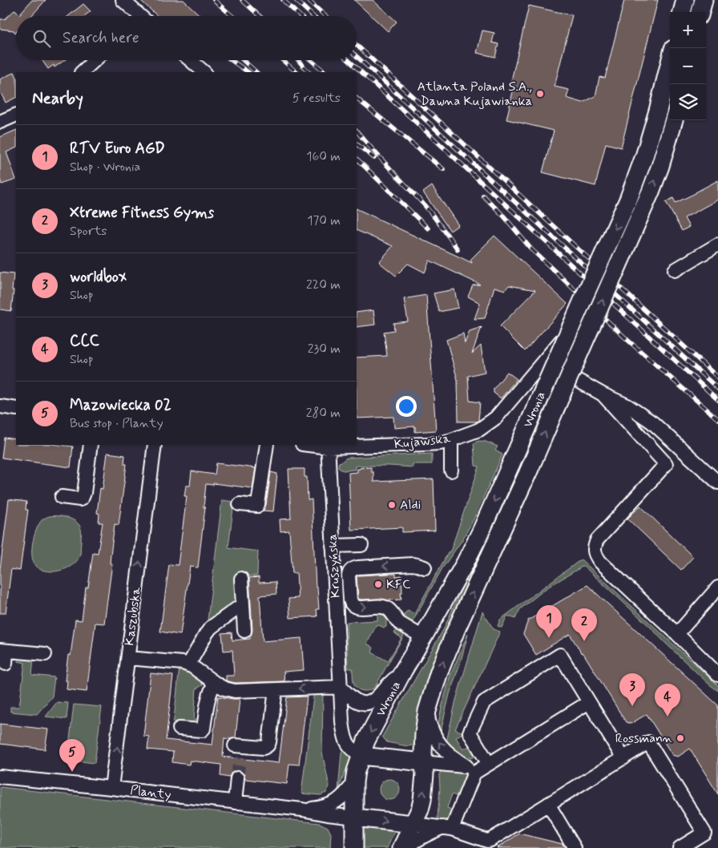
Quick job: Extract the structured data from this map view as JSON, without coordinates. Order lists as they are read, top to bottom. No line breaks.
{"streets":{"main road":["Wronia"],"street":["Kujawska","Kruszyńska","Kaszubska","Planty"]},"crossings":[["Wronia","Kruszyńska"],["Wronia","Planty"],["Kujawska","Kruszyńska"],["Kaszubska","Planty"]],"one_way":["Kaszubska"],"places":["Atlanta Poland S.A., Dawna Kujawianka","Aldi","KFC","Rossmann"],"page":{"map_buttons":["+","−"],"search":"Search here","heading":["Nearby","5 results"],"list":[{"mark":"1","name":"RTV Euro AGD","note":"Shop · Wronia","value":"160 m"},{"mark":"2","name":"Xtreme Fitness Gyms","note":"Sports","value":"170 m"},{"mark":"3","name":"worldbox","note":"Shop","value":"220 m"},{"mark":"4","name":"CCC","note":"Shop","value":"230 m"},{"mark":"5","name":"Mazowiecka 02","note":"Bus stop · Planty","value":"280 m"}],"pins":["1","2","3","4","5"]}}
